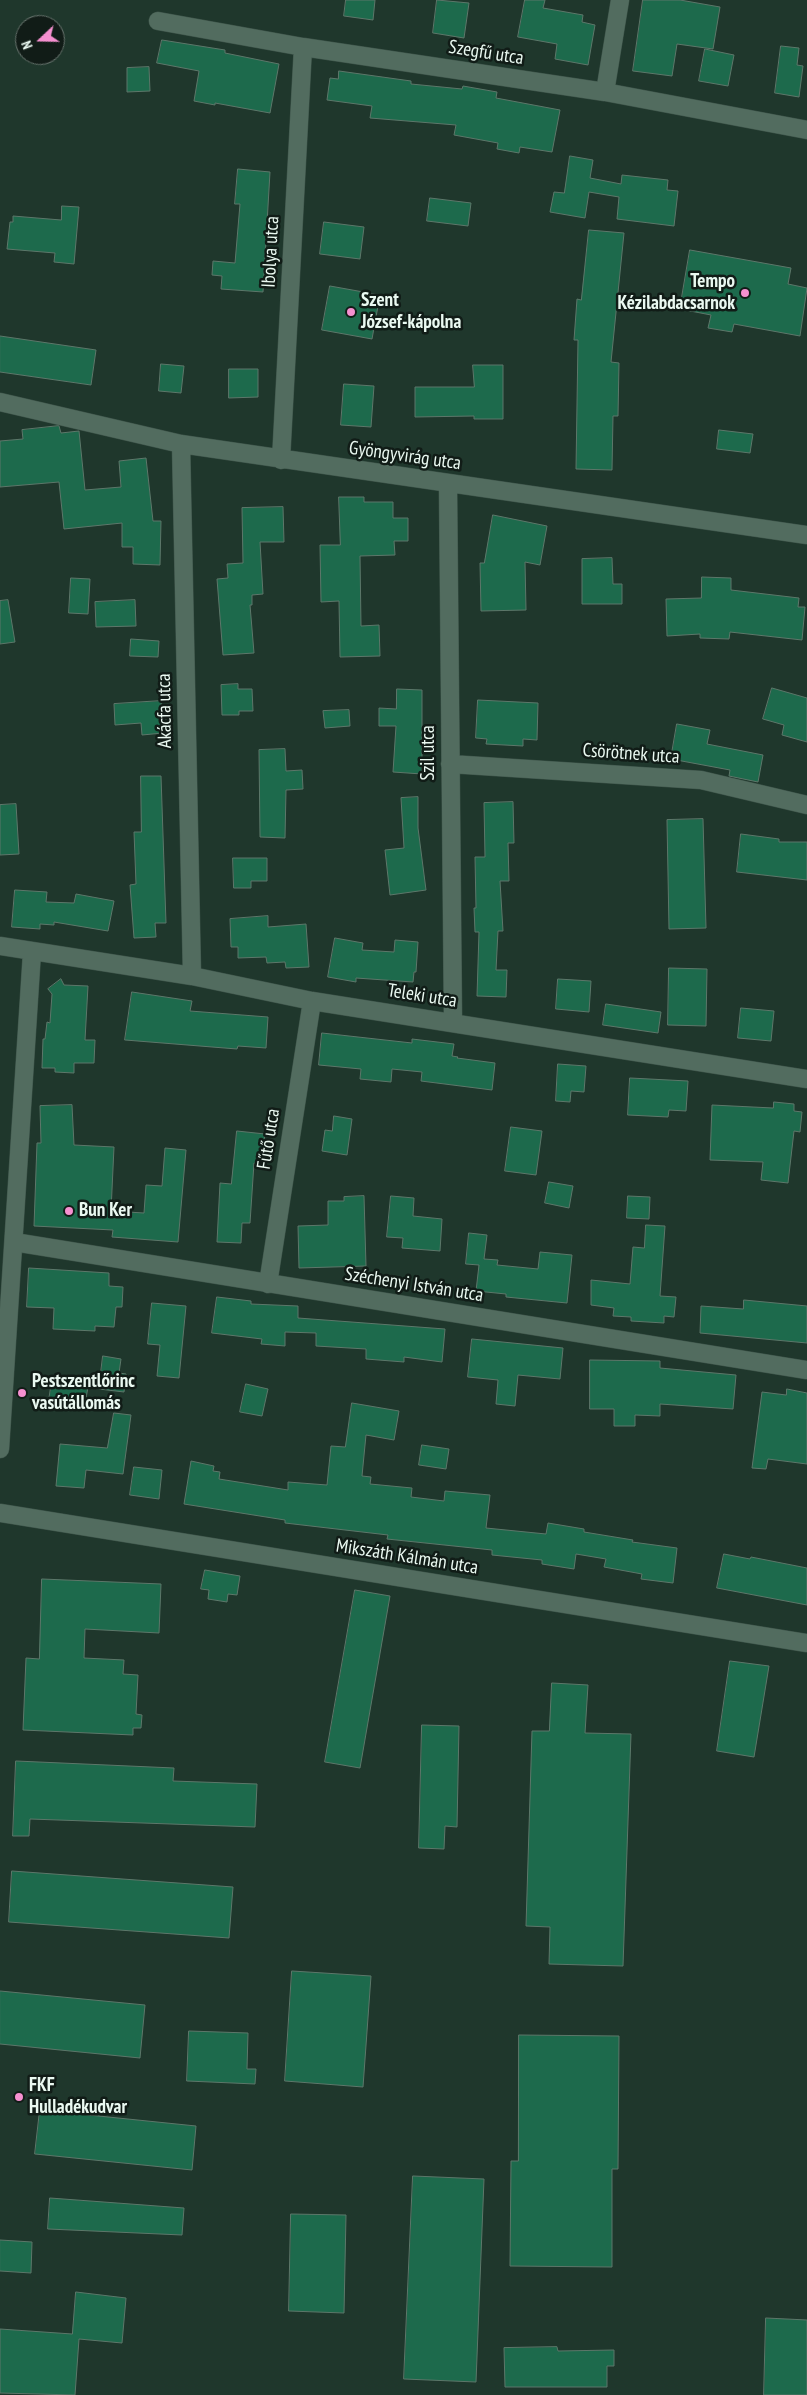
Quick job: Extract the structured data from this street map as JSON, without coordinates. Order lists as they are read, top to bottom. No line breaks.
{"streets":{"street":["Szegfű utca","Ibolya utca","Gyöngyvirág utca","Akácfa utca","Szil utca","Csörötnek utca","Teleki utca","Fűtő utca","Széchenyi István utca","Mikszáth Kálmán utca"]},"crossings":[["Szegfű utca","Ibolya utca"],["Ibolya utca","Gyöngyvirág utca"],["Gyöngyvirág utca","Akácfa utca"],["Gyöngyvirág utca","Szil utca"],["Akácfa utca","Teleki utca"],["Szil utca","Csörötnek utca"],["Szil utca","Teleki utca"],["Teleki utca","Fűtő utca"],["Fűtő utca","Széchenyi István utca"]],"places":["Tempo Kézilabdacsarnok","Szent József-kápolna","Bun Ker","Pestszentlőrinc vasútállomás","FKF Hulladékudvar"],"north":"left"}
